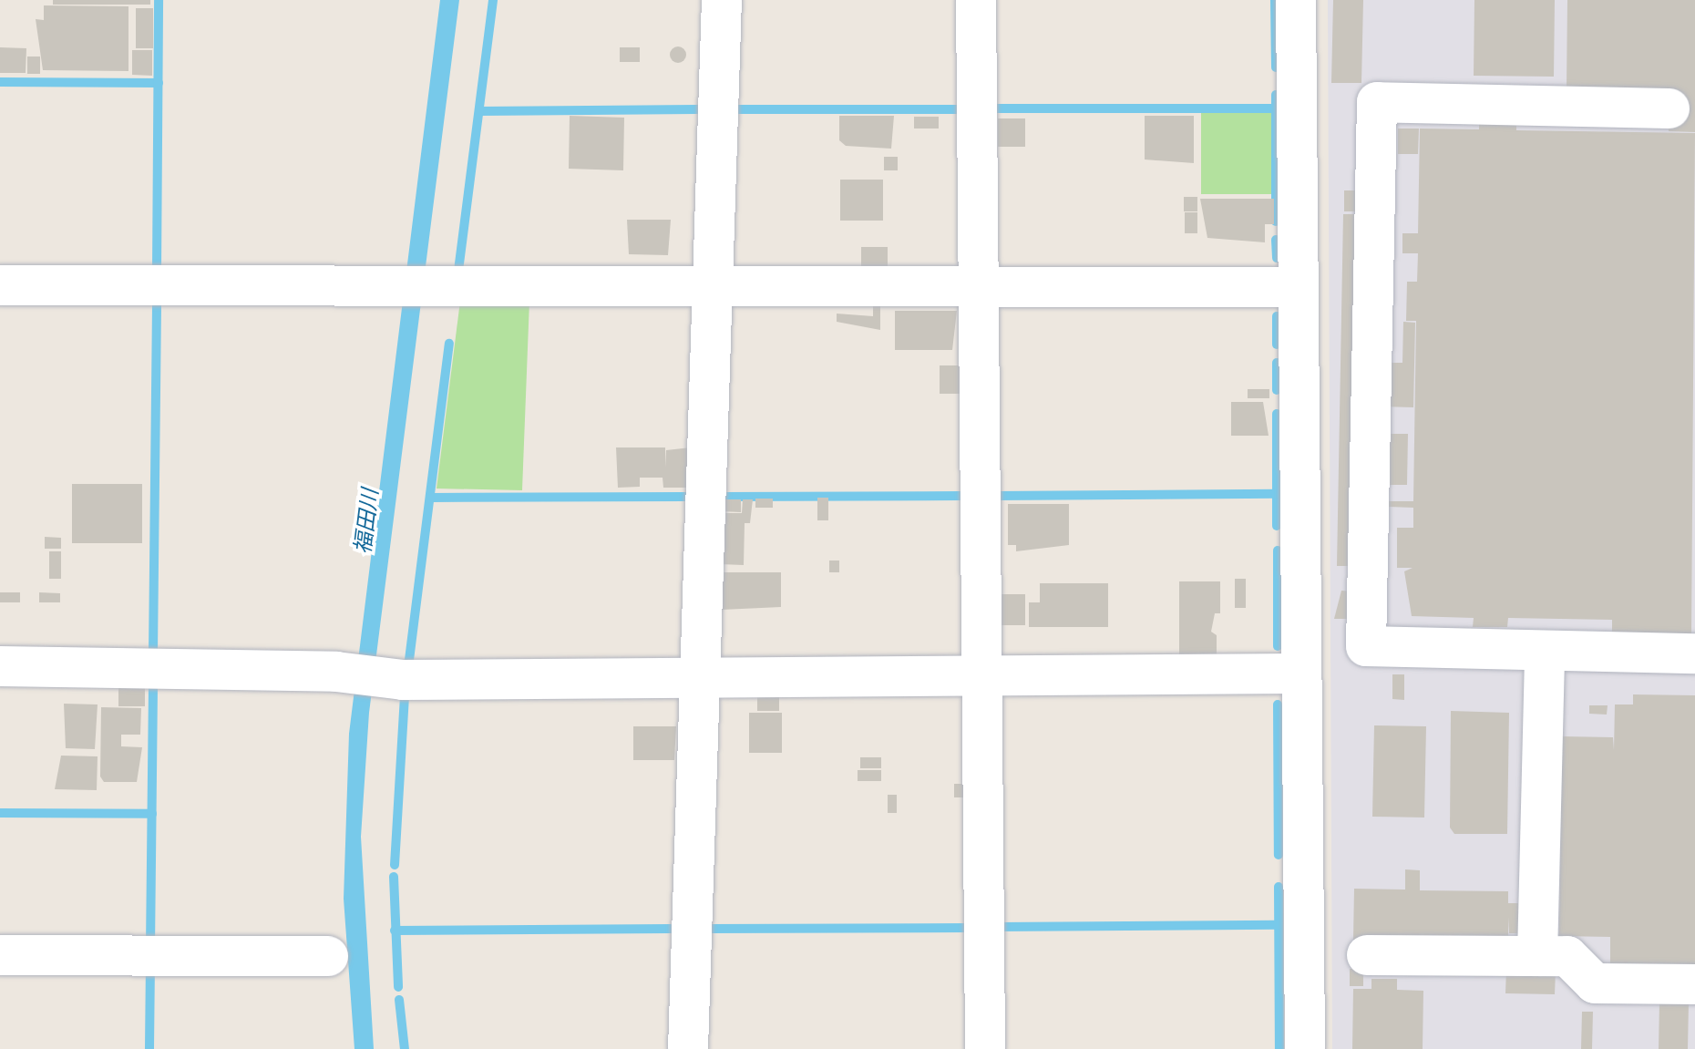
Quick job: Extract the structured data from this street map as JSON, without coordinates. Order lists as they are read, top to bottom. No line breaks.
{"water":["福田川"]}
